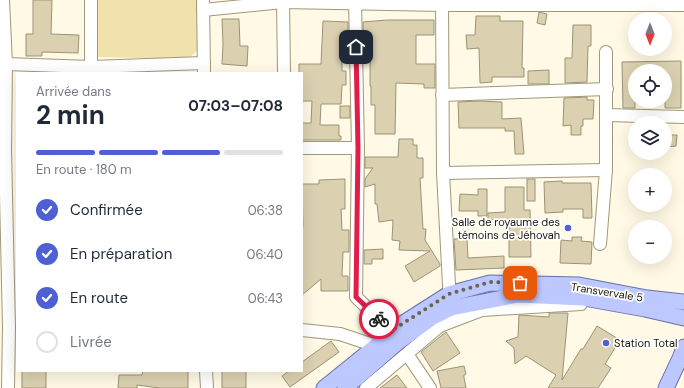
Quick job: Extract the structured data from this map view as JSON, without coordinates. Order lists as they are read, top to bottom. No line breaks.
{"streets":{"main road":["Transvervale 5"]},"places":["Salle de royaume des témoins de Jéhovah","Station Total"],"north":"bottom","page":{"map_buttons":["+","−"],"heading":["2 min","Arrivée dans","07:03–07:08"],"bar":"En route · 180 m","list":[["Confirmée","06:38"],["En préparation","06:40"],["En route","06:43"],"Livrée"]}}
